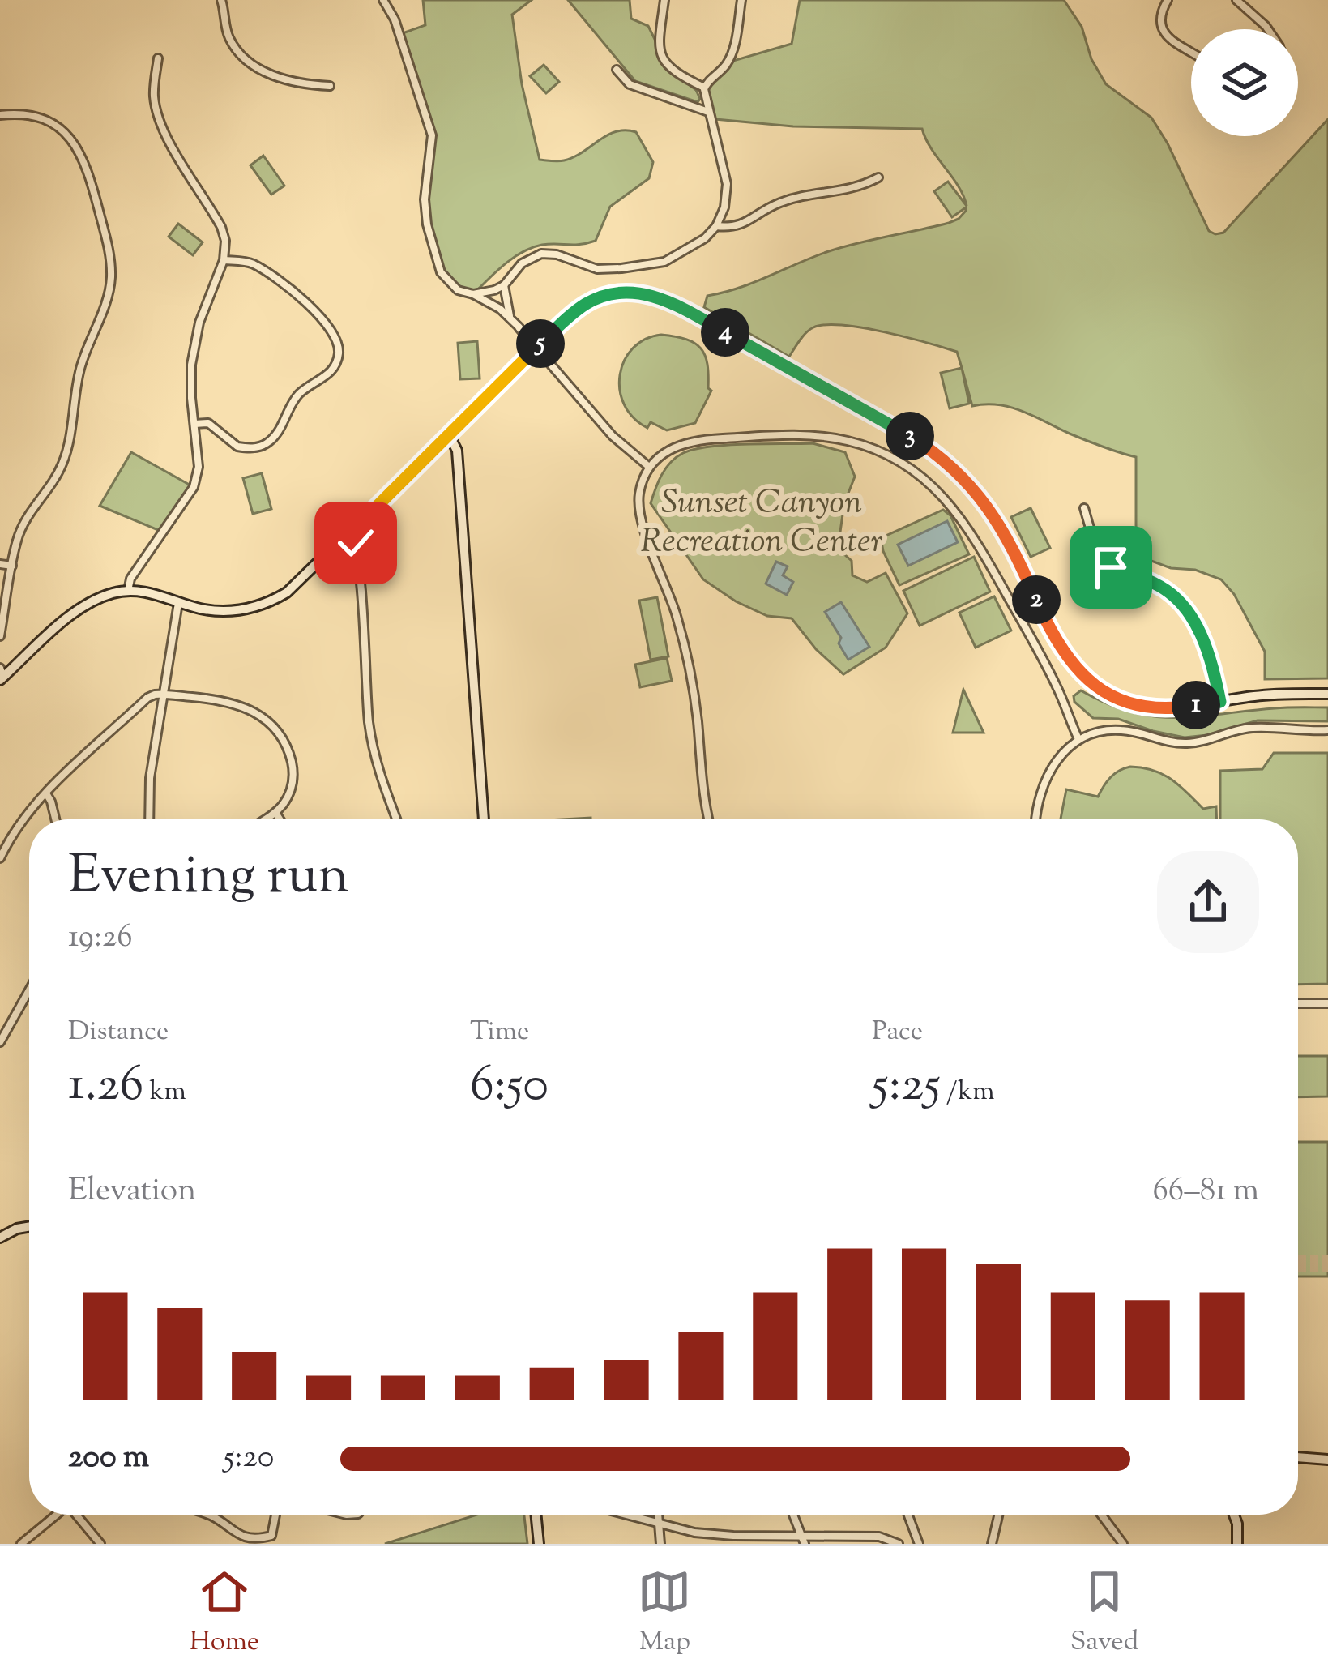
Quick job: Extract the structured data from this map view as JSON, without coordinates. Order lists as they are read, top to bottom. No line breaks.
{"parks":["Sunset Canyon Recreation Center"],"page":{"pins":["4","5","3","2","1"],"heading":["Evening run","19:26"],"stats":[["Distance","1.26 km"],["Time","6:50"],["Pace","5:25 /km"]],"chart":["Elevation","66–81 m"],"list":[{"name":"200 m","note":"5:20"}],"tabs":["Home","Map","Saved"]}}
